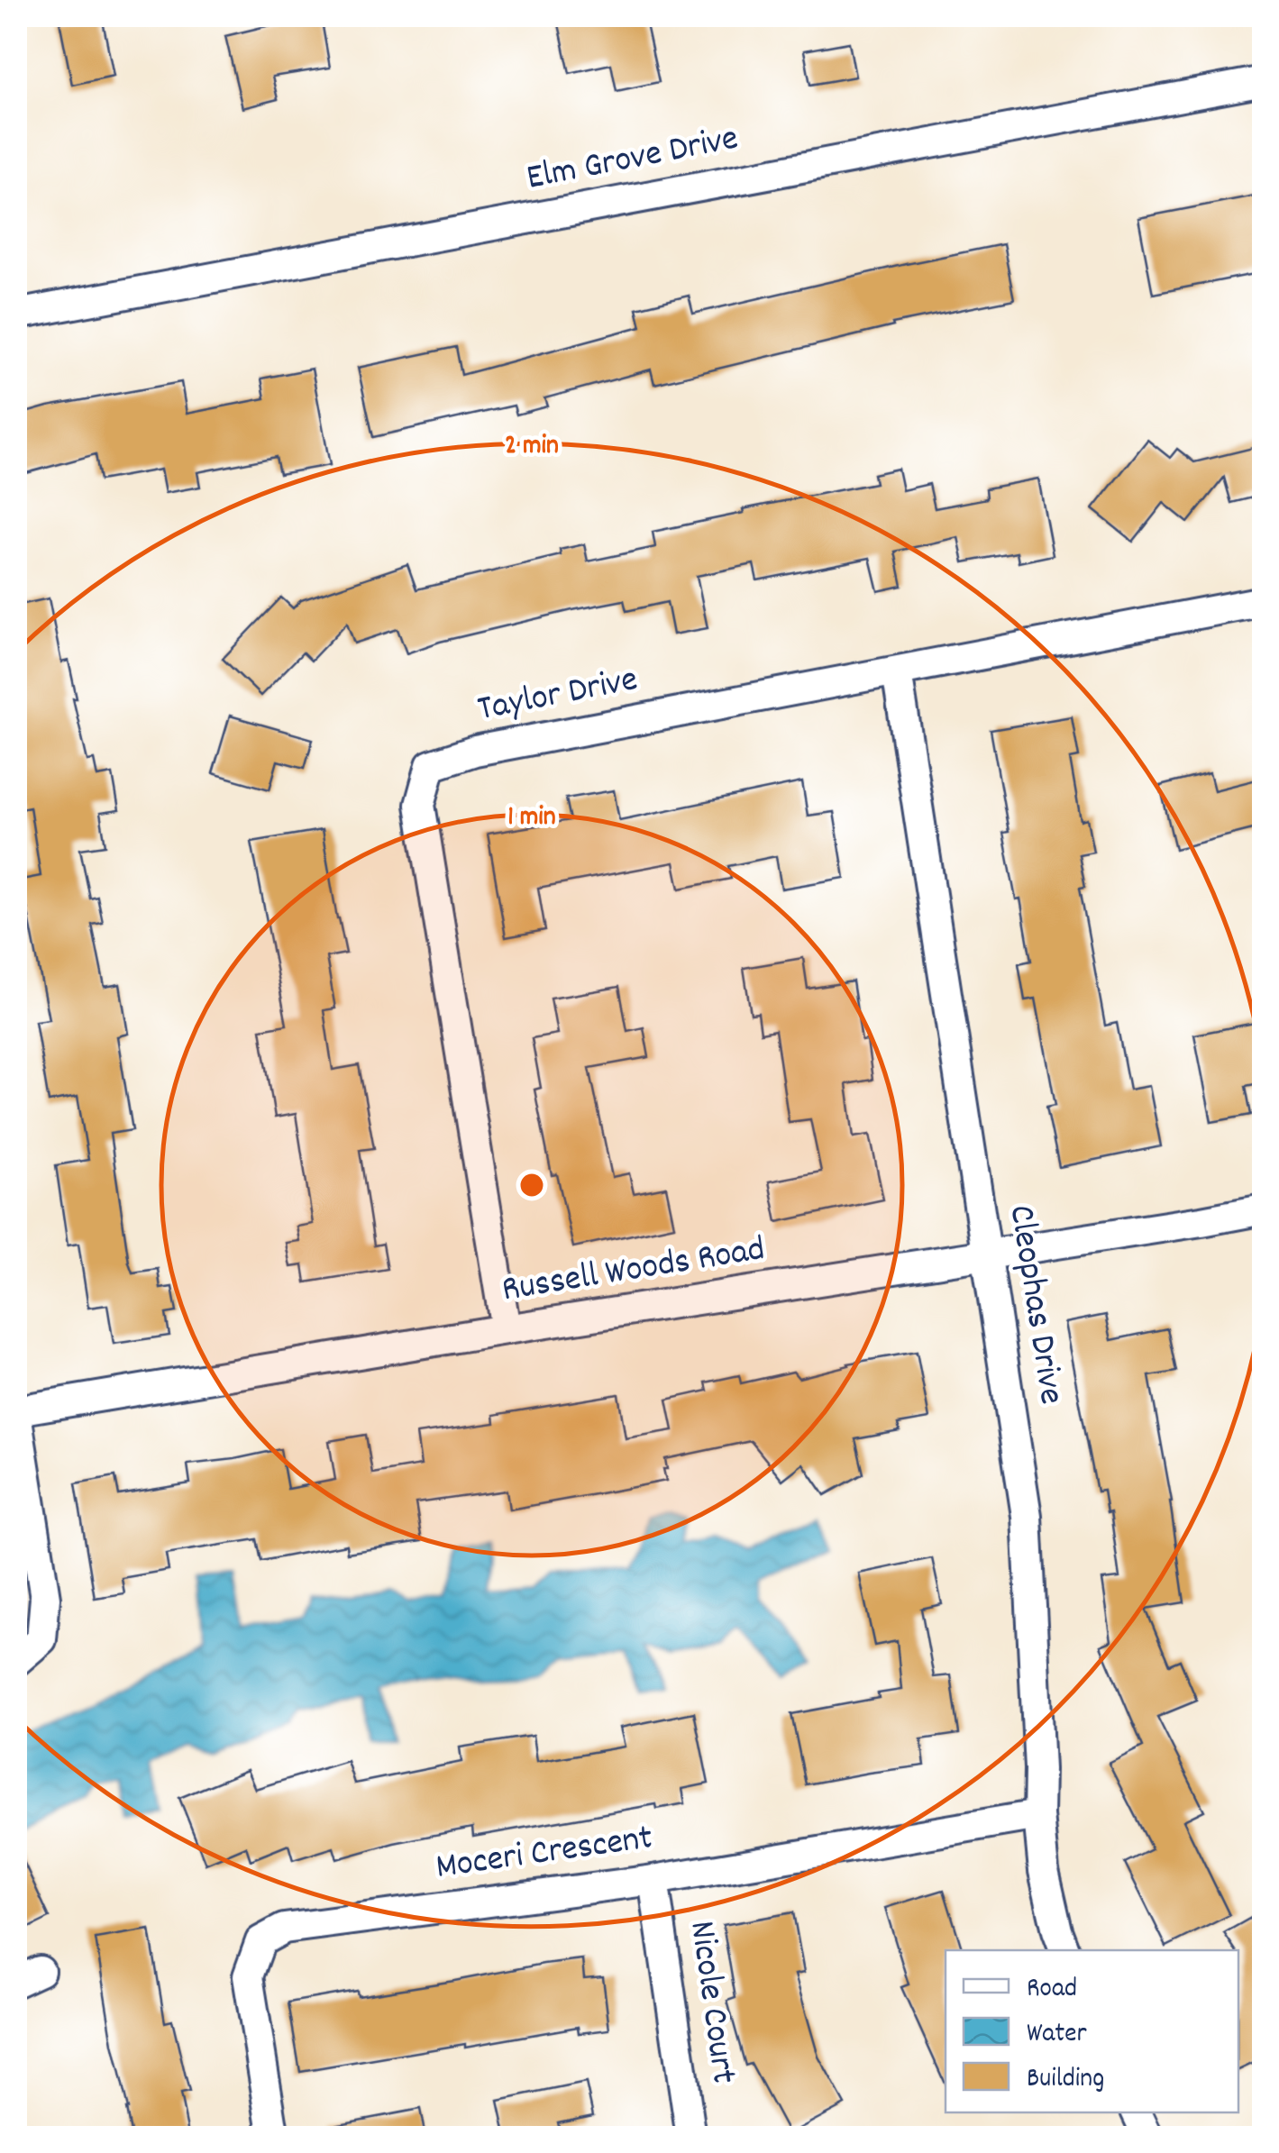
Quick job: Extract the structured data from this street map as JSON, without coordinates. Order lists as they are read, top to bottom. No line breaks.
{"streets":{"street":["Elm Grove Drive","Taylor Drive","Russell Woods Road","Cleophas Drive","Moceri Crescent","Nicole Court"]},"crossings":[["Taylor Drive","Russell Woods Road"],["Taylor Drive","Cleophas Drive"],["Russell Woods Road","Cleophas Drive"],["Cleophas Drive","Moceri Crescent"],["Moceri Crescent","Nicole Court"]],"legend":["Road","Water","Building"],"rings":["2 min","1 min"]}
